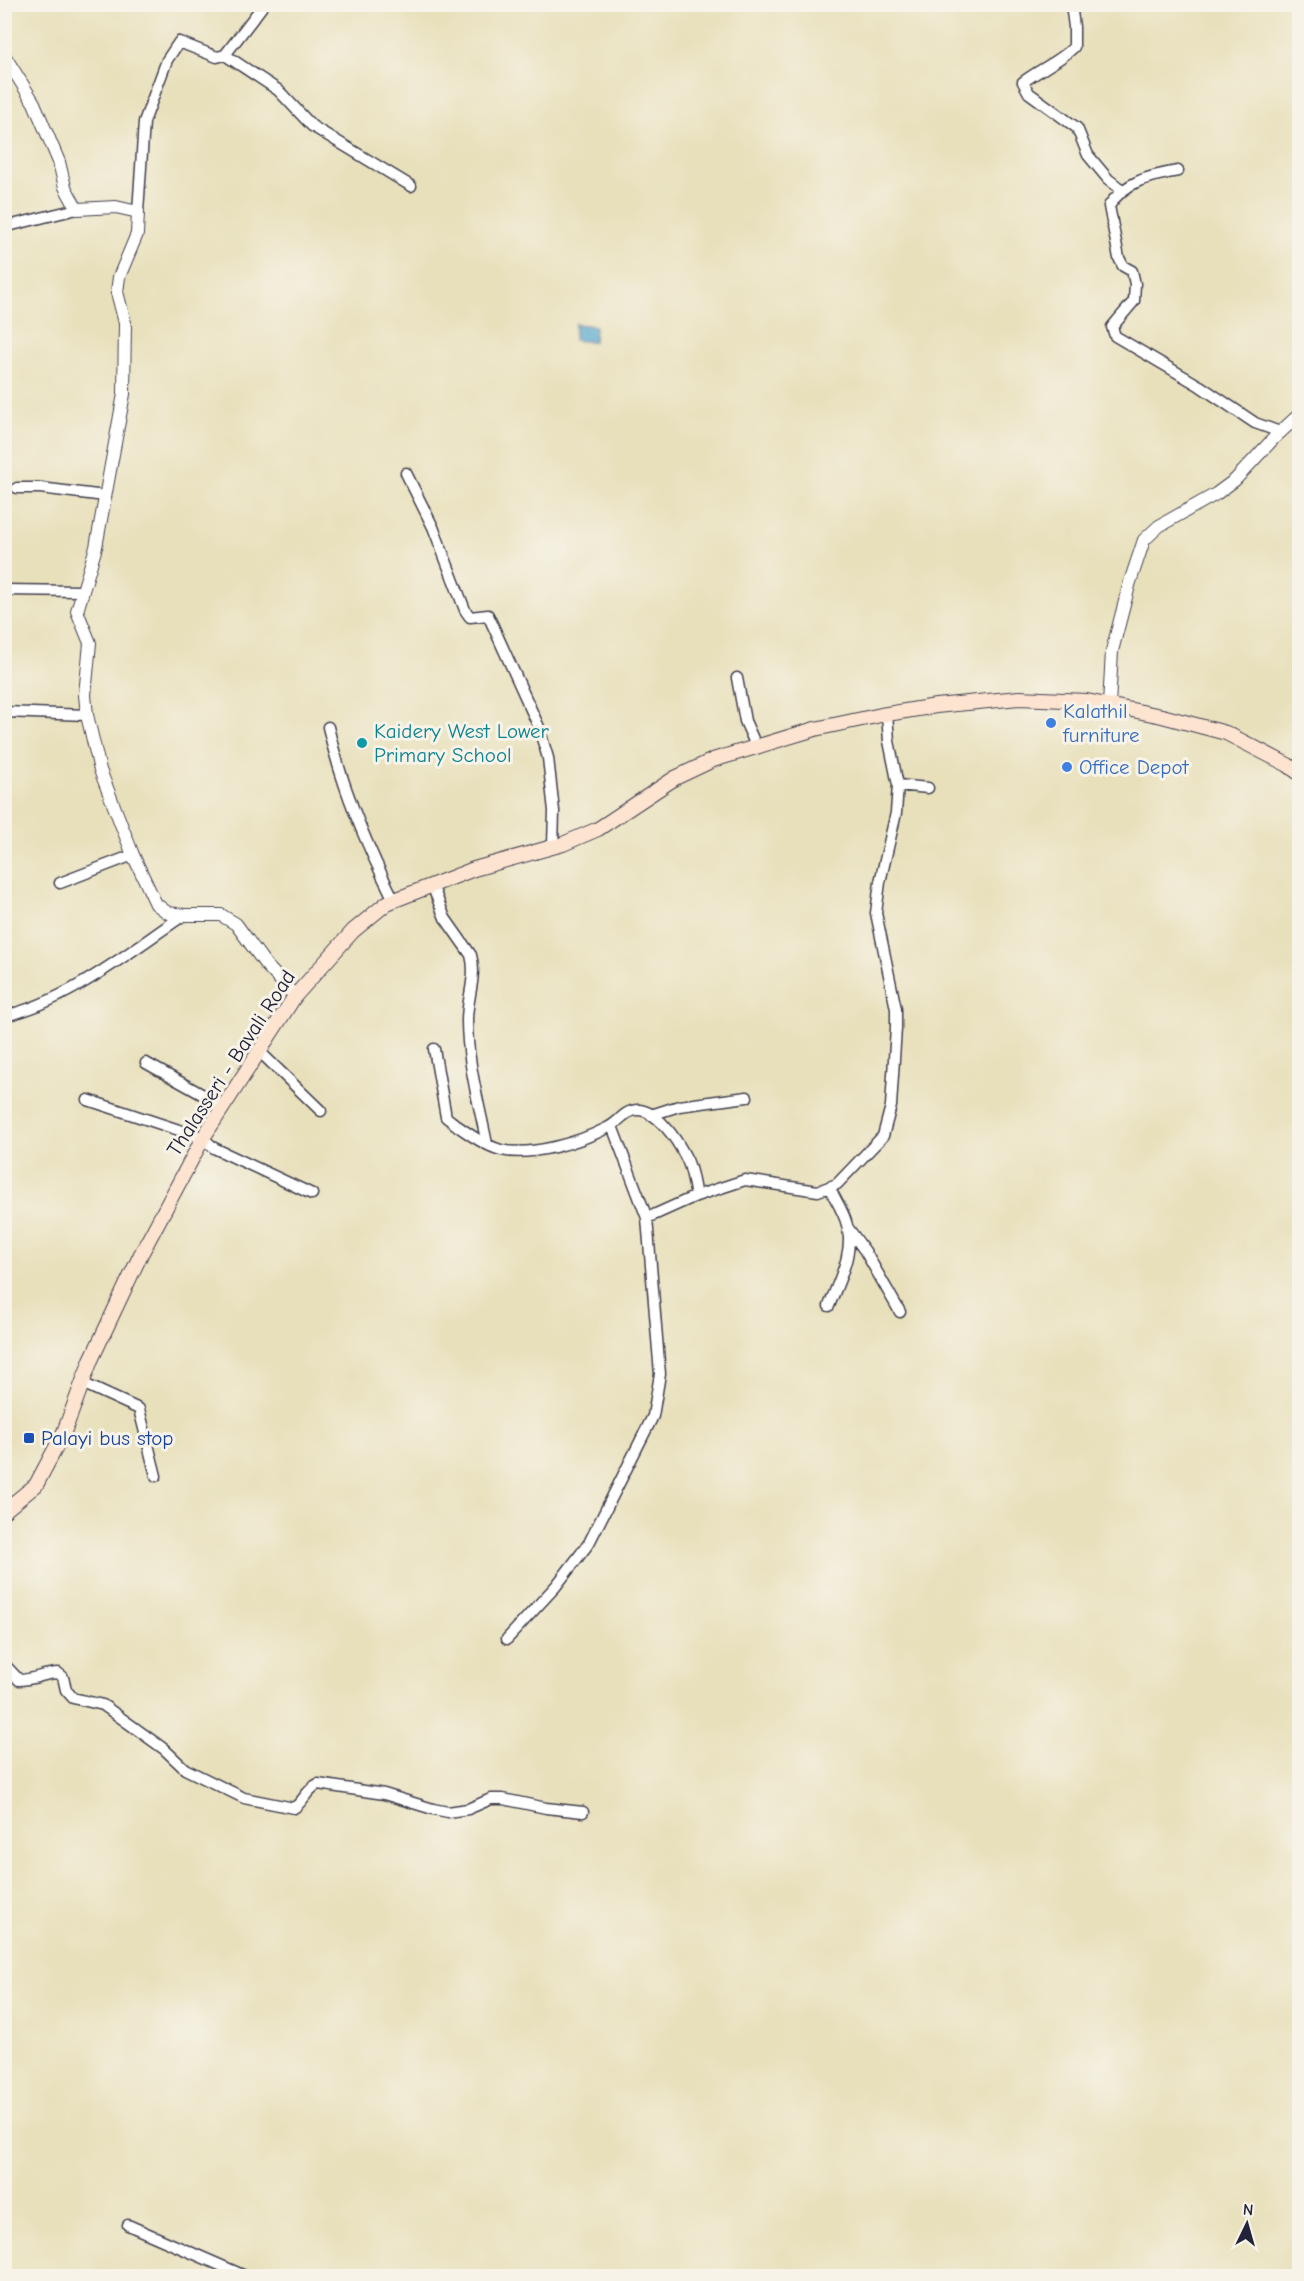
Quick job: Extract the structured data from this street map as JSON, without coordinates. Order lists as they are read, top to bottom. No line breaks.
{"streets":{"main road":["Thalasseri - Bavali Road"]},"places":{"other":["Kalathil furniture","Kaidery West Lower Primary School","Office Depot"],"transit":["Palayi bus stop"]},"north":"top"}
